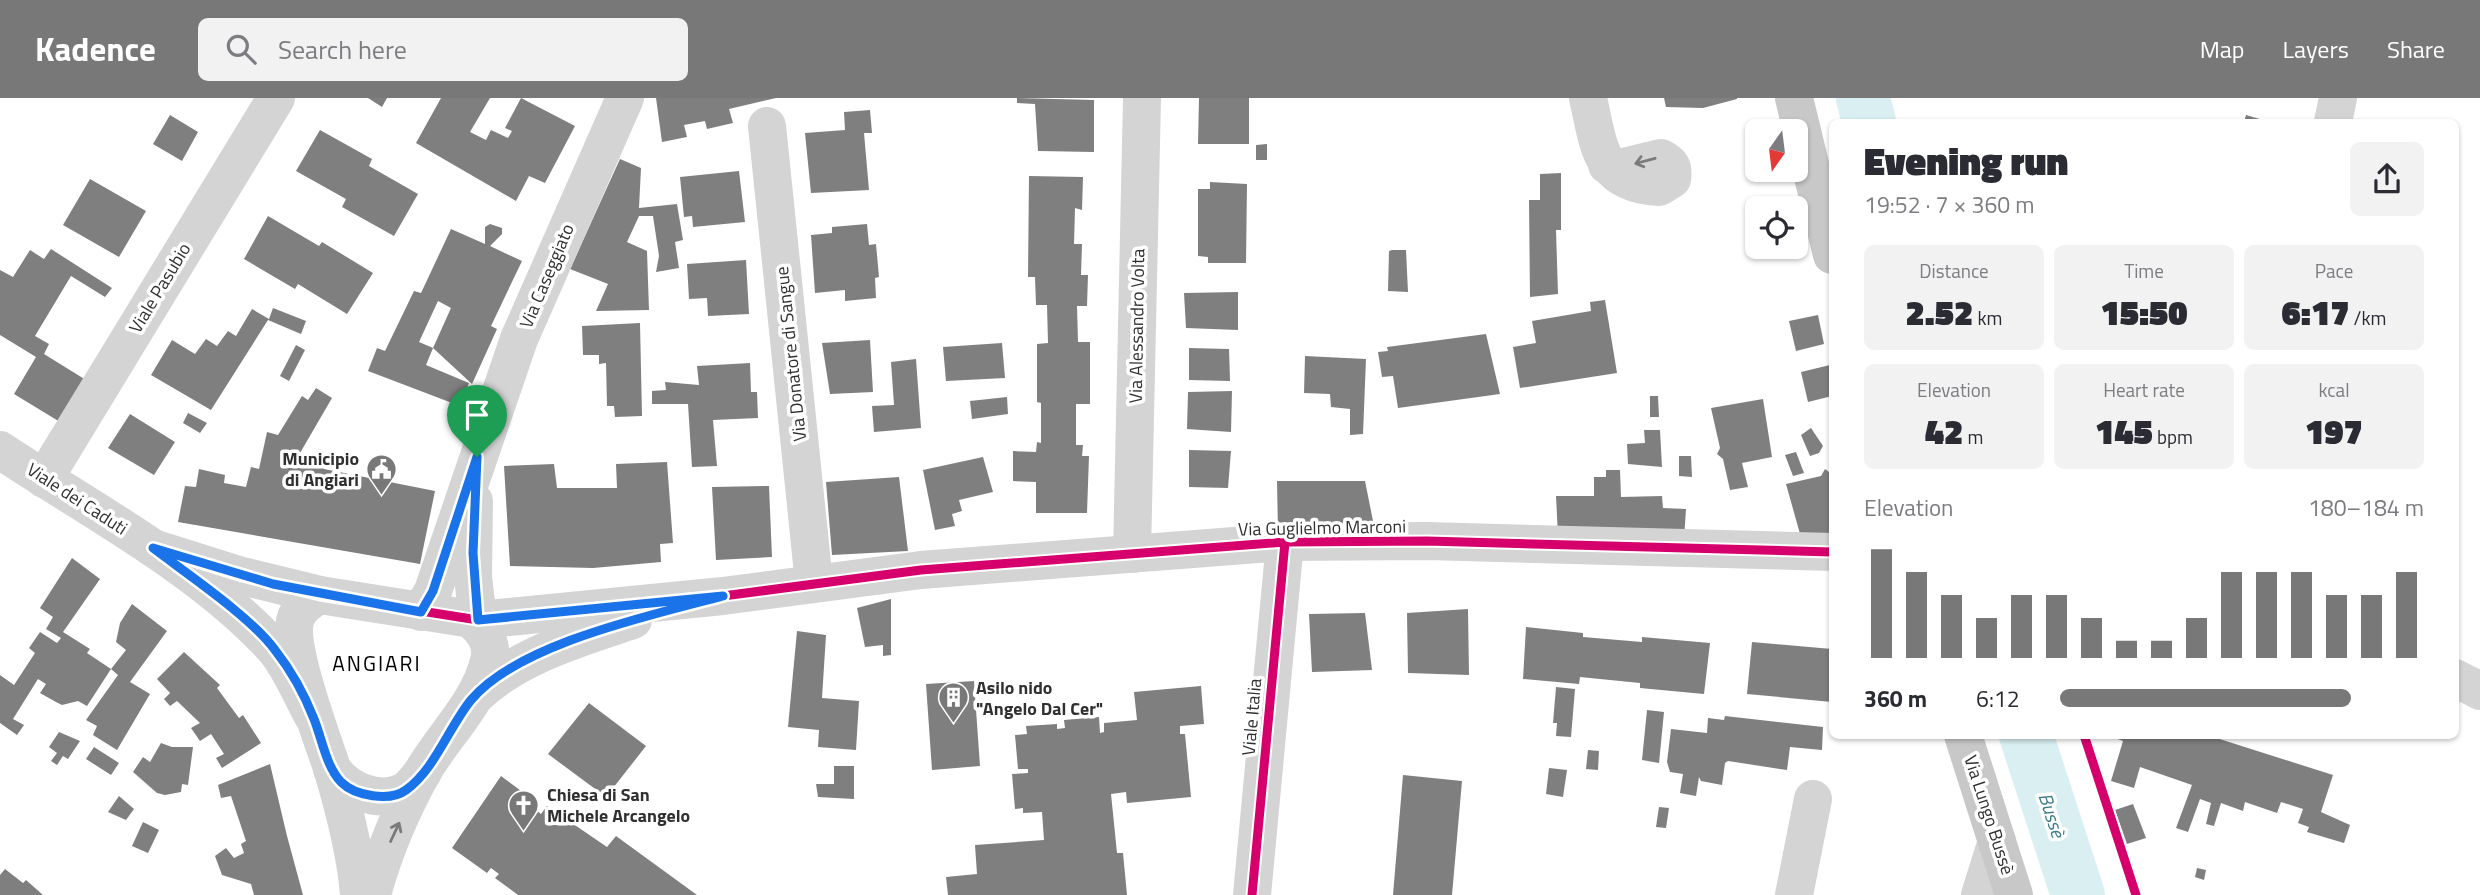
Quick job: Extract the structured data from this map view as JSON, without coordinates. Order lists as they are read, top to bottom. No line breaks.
{"streets":{"main road":["Via Lungo Bussè"],"street":["Via Caseggiato","Viale Pasubio","Via Alessandro Volta","Via Donatore di Sangue","Viale dei Caduti","Via Guglielmo Marconi","Viale Italia"]},"crossings":[["Viale Pasubio","Viale dei Caduti"],["Via Alessandro Volta","Via Guglielmo Marconi"],["Via Donatore di Sangue","Via Guglielmo Marconi"],["Via Guglielmo Marconi","Viale Italia"]],"districts":["ANGIARI"],"water":["Bussè"],"places":{"public building":["Municipio di Angiari"],"building":["Asilo nido \"Angelo Dal Cer\""],"church":["Chiesa di San Michele Arcangelo"]},"north":"bottom","page":{"header":"Kadence","search":"Search here","nav":["Map","Layers","Share"],"heading":["Evening run","19:52 · 7 × 360 m"],"stats":[["Distance","2.52 km"],["Time","15:50"],["Pace","6:17 /km"],["Elevation","42 m"],["Heart rate","145 bpm"],["kcal","197"]],"chart":["Elevation","180–184 m"],"list":[{"name":"360 m","note":"6:12"}]}}
